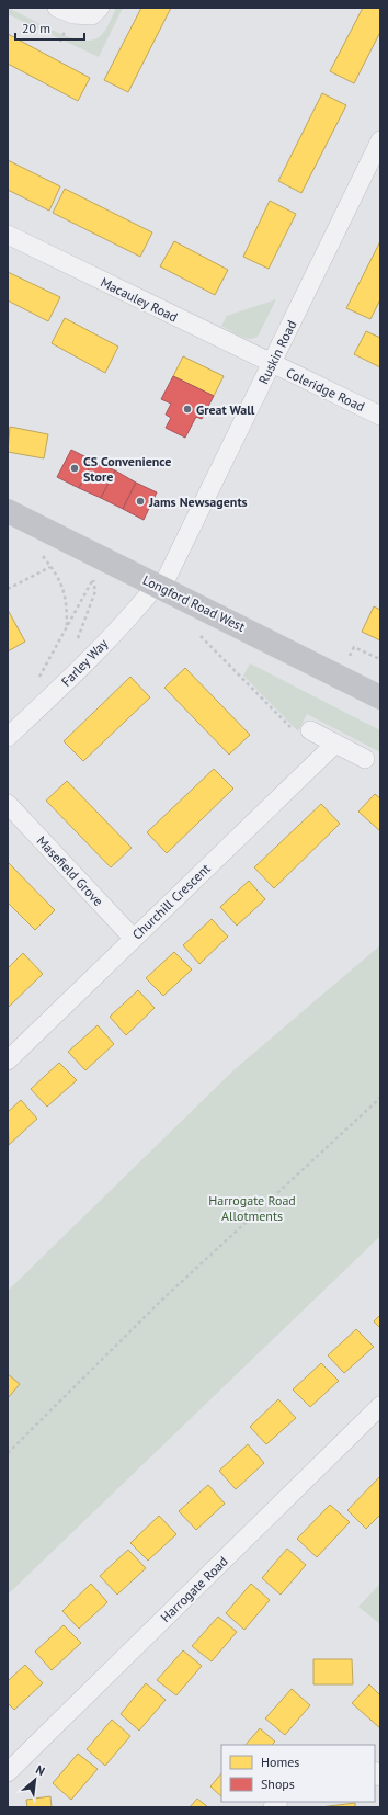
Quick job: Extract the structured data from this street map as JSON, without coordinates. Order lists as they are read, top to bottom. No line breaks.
{"streets":{"street":["Macauley Road","Ruskin Road","Coleridge Road","Longford Road West","Farley Way","Masefield Grove","Churchill Crescent","Harrogate Road"]},"crossings":[["Macauley Road","Ruskin Road"],["Macauley Road","Coleridge Road"],["Ruskin Road","Coleridge Road"],["Ruskin Road","Longford Road West"],["Ruskin Road","Farley Way"],["Longford Road West","Farley Way"],["Masefield Grove","Churchill Crescent"]],"parks":["Harrogate Road Allotments"],"places":["Great Wall","CS Convenience Store","Jams Newsagents"],"legend":["Homes","Shops"],"scale_bar":"20 m","north":"top right"}
